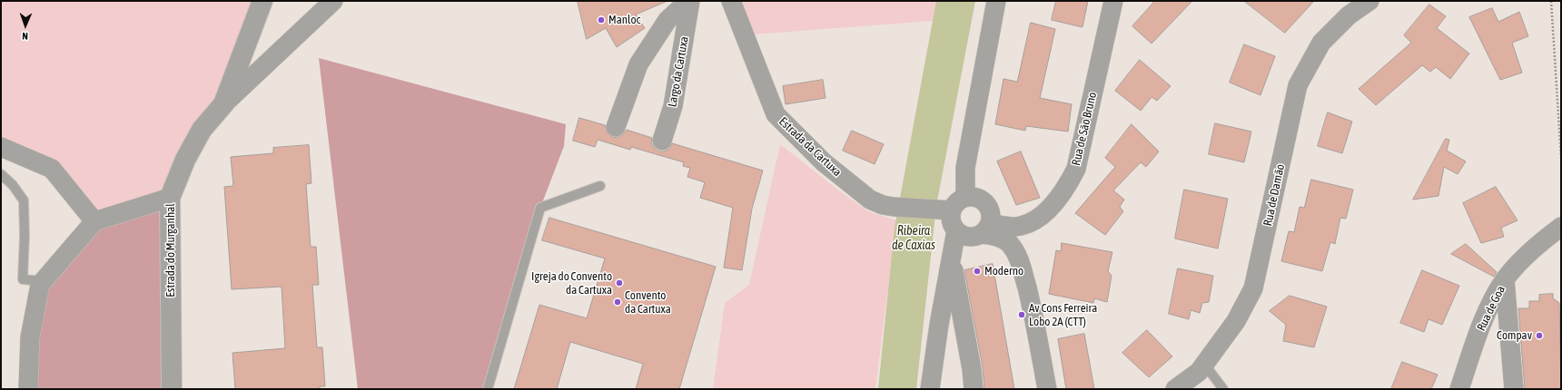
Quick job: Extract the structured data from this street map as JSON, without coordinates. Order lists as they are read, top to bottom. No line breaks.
{"streets":{"street":["Largo da Cartuxa","Rua de São Bruno","Estrada da Cartuxa","Rua de Damão","Estrada do Murganhal","Rua de Goa"]},"crossings":[["Rua de São Bruno","Estrada da Cartuxa"]],"water":["Ribeira de Caxias"],"places":["Manloc","Moderno","Igreja do Convento da Cartuxa","Convento da Cartuxa","Av Cons Ferreira Lobo 2A (CTT)","Compav"],"north":"bottom"}
